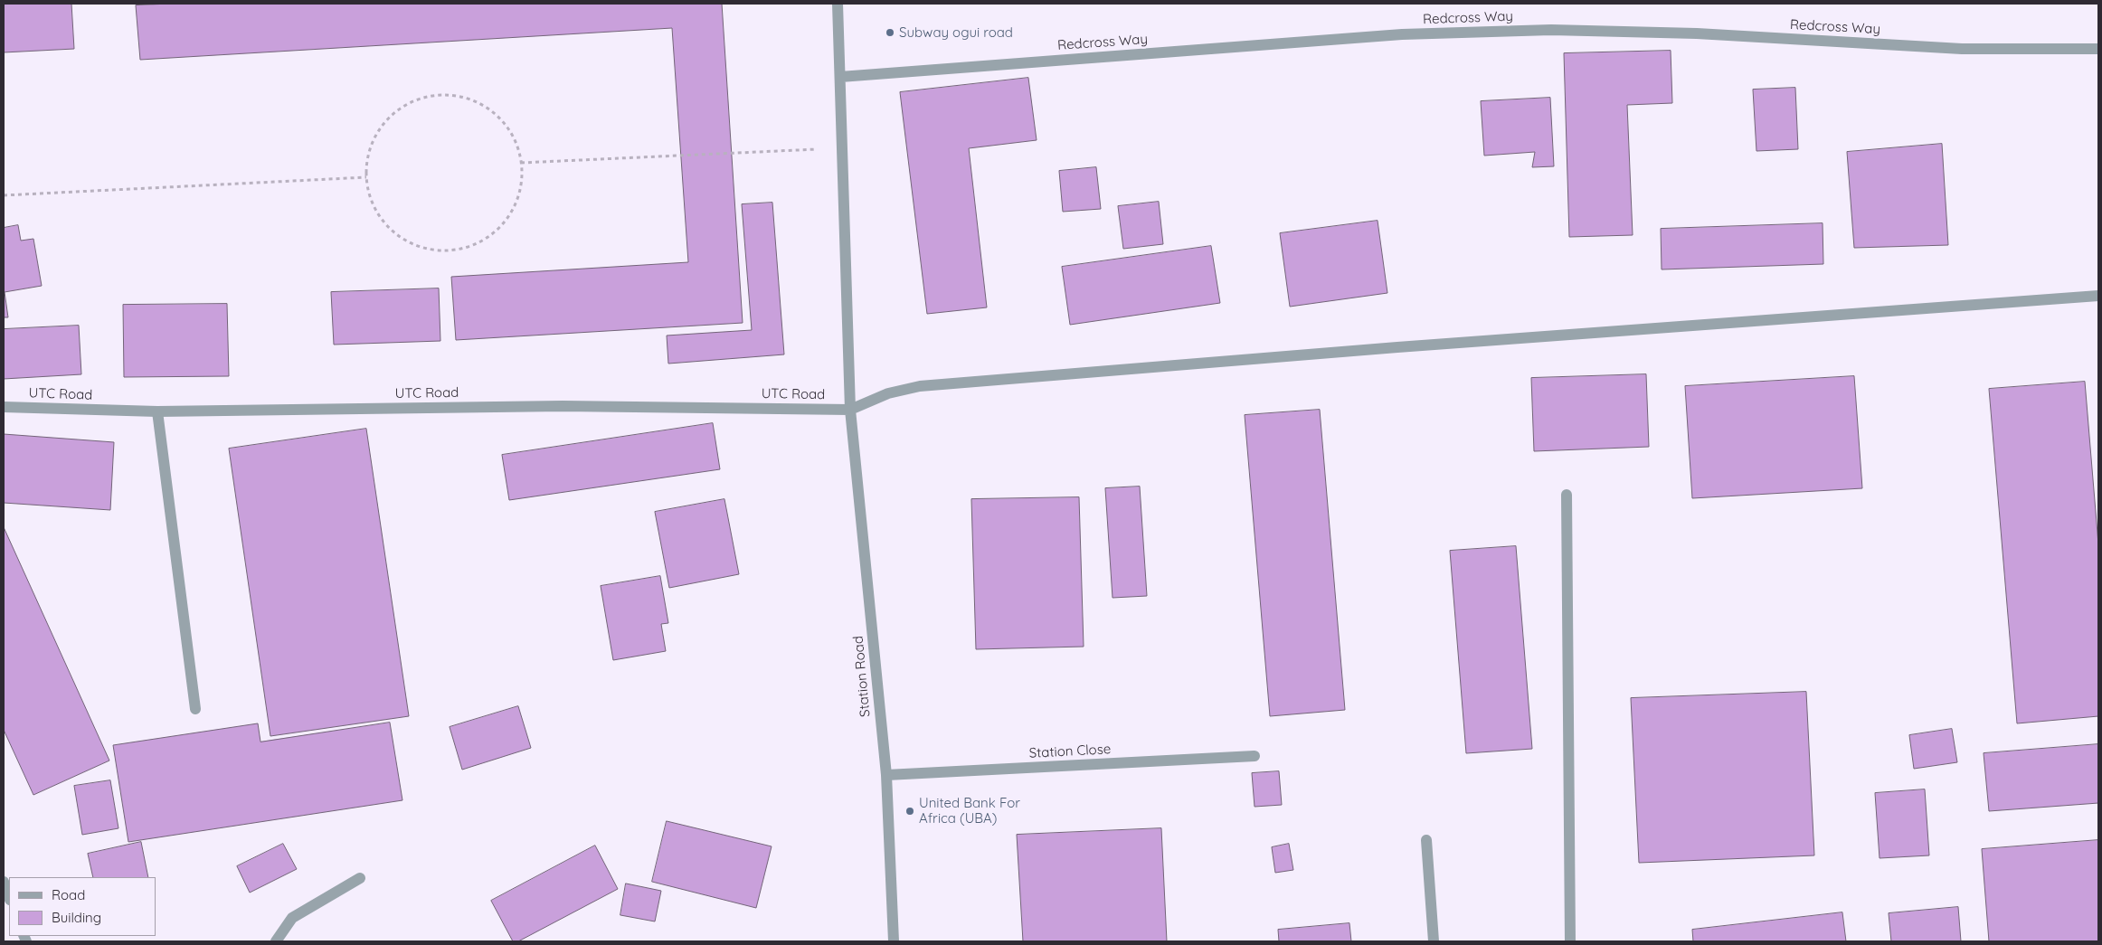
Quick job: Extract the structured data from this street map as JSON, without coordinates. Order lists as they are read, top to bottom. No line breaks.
{"streets":{"street":["Redcross Way","UTC Road","Station Road","Station Close"]},"crossings":[["Redcross Way","Station Road"],["UTC Road","Station Road"],["Station Road","Station Close"]],"places":["Subway ogui road","United Bank For Africa (UBA)"],"legend":["Road","Building"]}
